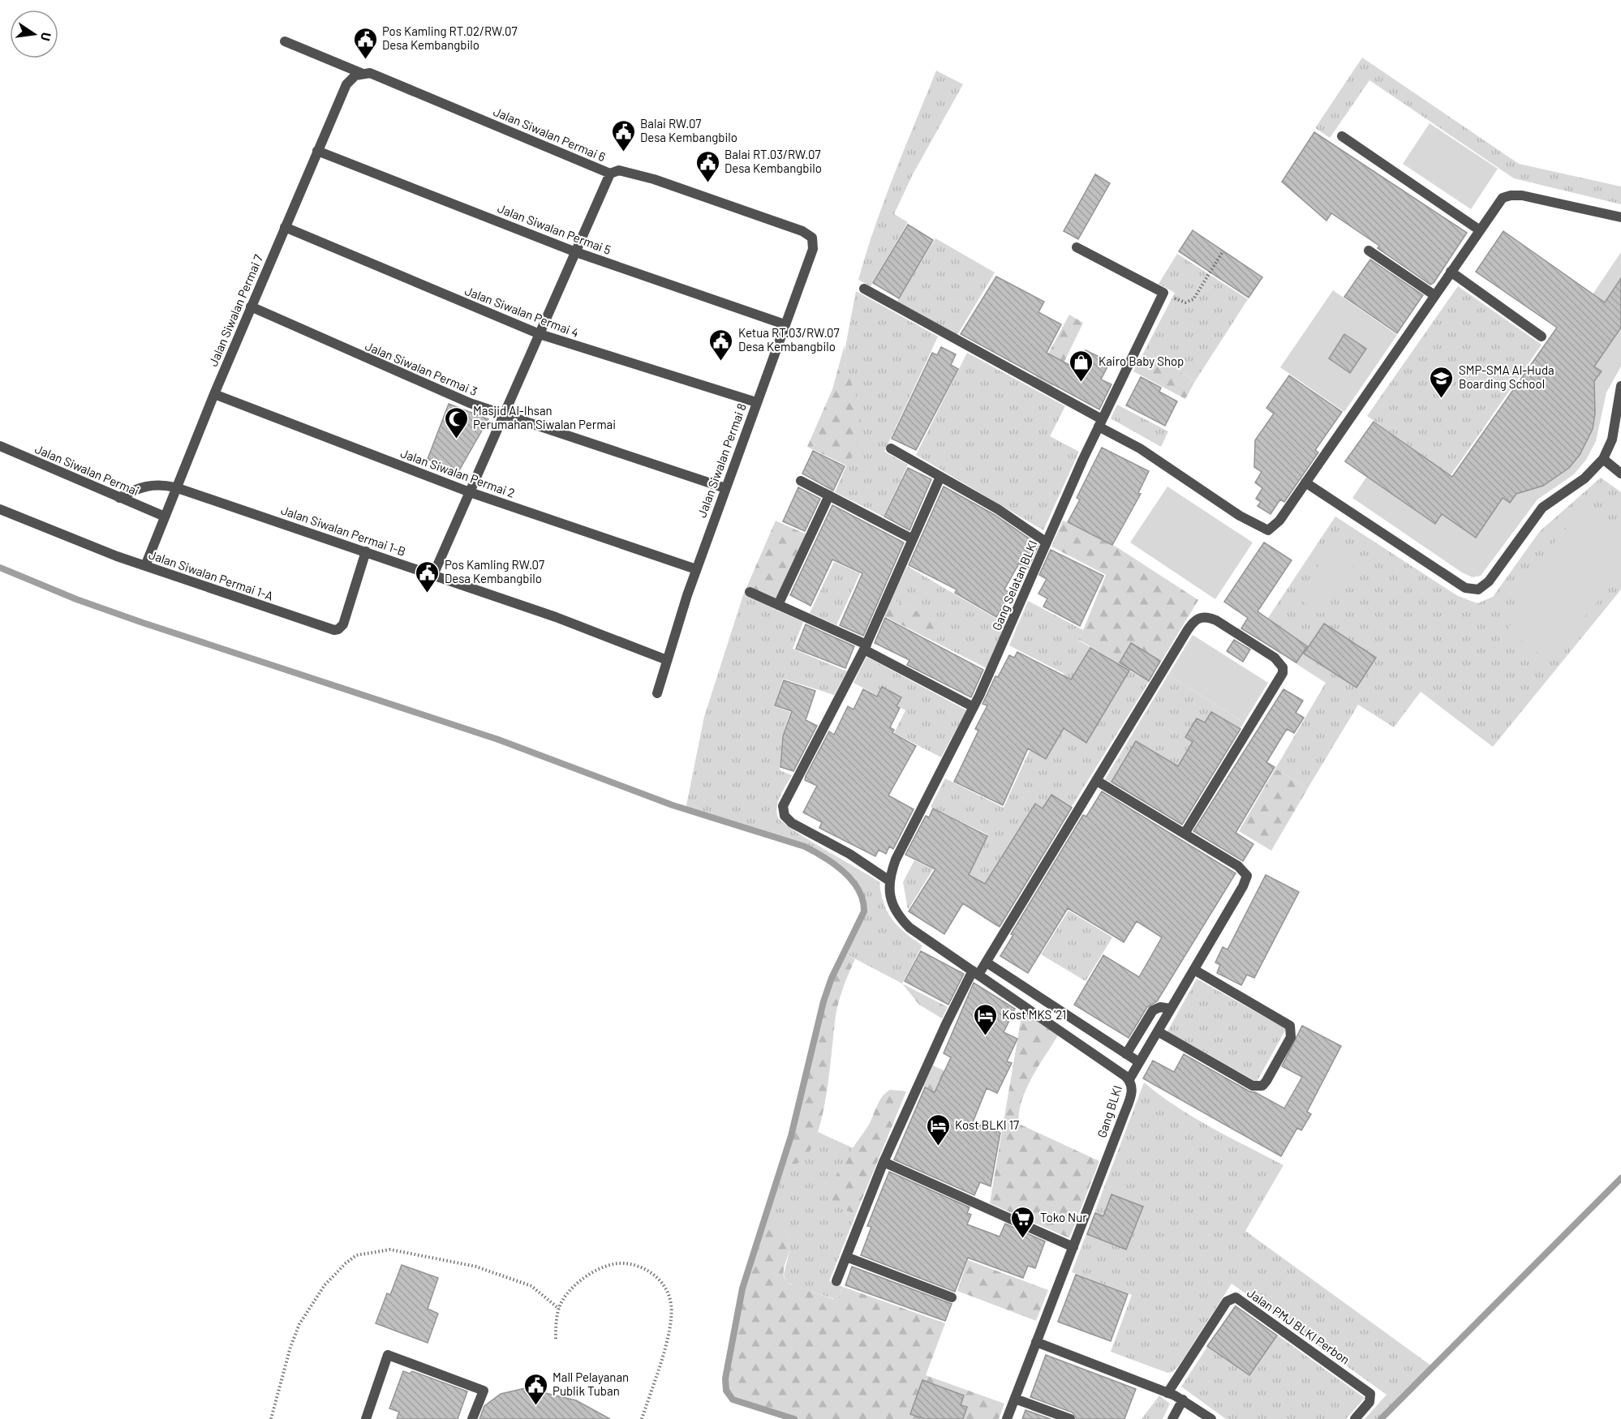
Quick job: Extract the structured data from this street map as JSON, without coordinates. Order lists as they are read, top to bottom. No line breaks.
{"streets":{"street":["Jalan Siwalan Permai 6","Jalan Siwalan Permai 5","Jalan Siwalan Permai 7","Jalan Siwalan Permai 4","Jalan Siwalan Permai 3","Jalan Siwalan Permai 8","Jalan Siwalan Permai","Jalan Siwalan Permai 2","Jalan Siwalan Permai 1-B","Jalan Siwalan Permai 1-A","Gang Selatan BLKI","Gang BLKI","Jalan PMJ BLKI Perbon"]},"crossings":[["Jalan Siwalan Permai 6","Jalan Siwalan Permai 7"],["Jalan Siwalan Permai 6","Jalan Siwalan Permai 8"],["Jalan Siwalan Permai 5","Jalan Siwalan Permai 7"],["Jalan Siwalan Permai 5","Jalan Siwalan Permai 8"],["Jalan Siwalan Permai 7","Jalan Siwalan Permai 4"],["Jalan Siwalan Permai 7","Jalan Siwalan Permai 3"],["Jalan Siwalan Permai 7","Jalan Siwalan Permai"],["Jalan Siwalan Permai 7","Jalan Siwalan Permai 2"],["Jalan Siwalan Permai 7","Jalan Siwalan Permai 1-B"],["Jalan Siwalan Permai 7","Jalan Siwalan Permai 1-A"],["Jalan Siwalan Permai 4","Jalan Siwalan Permai 8"],["Jalan Siwalan Permai 3","Jalan Siwalan Permai 8"],["Jalan Siwalan Permai 8","Jalan Siwalan Permai 2"],["Jalan Siwalan Permai 8","Jalan Siwalan Permai 1-B"],["Jalan Siwalan Permai","Jalan Siwalan Permai 1-B"],["Jalan Siwalan Permai 1-B","Jalan Siwalan Permai 1-A"],["Gang Selatan BLKI","Gang BLKI"]],"places":{"public building":["Pos Kamling RT.02/RW.07 Desa Kembangbilo","Balai RW.07 Desa Kembangbilo","Balai RT.03/RW.07 Desa Kembangbilo","Ketua RT.03/RW.07 Desa Kembangbilo","Pos Kamling RW.07 Desa Kembangbilo","Mall Pelayanan Publik Tuban"],"shop":["Kairo Baby Shop"],"school or university":["SMP-SMA Al-Huda Boarding School"],"mosque":["Masjid Al-Ihsan Perumahan Siwalan Permai"],"hotel":["Kost MKS '21","Kost BLKI 17"],"supermarket":["Toko Nur"]},"north":"right"}
